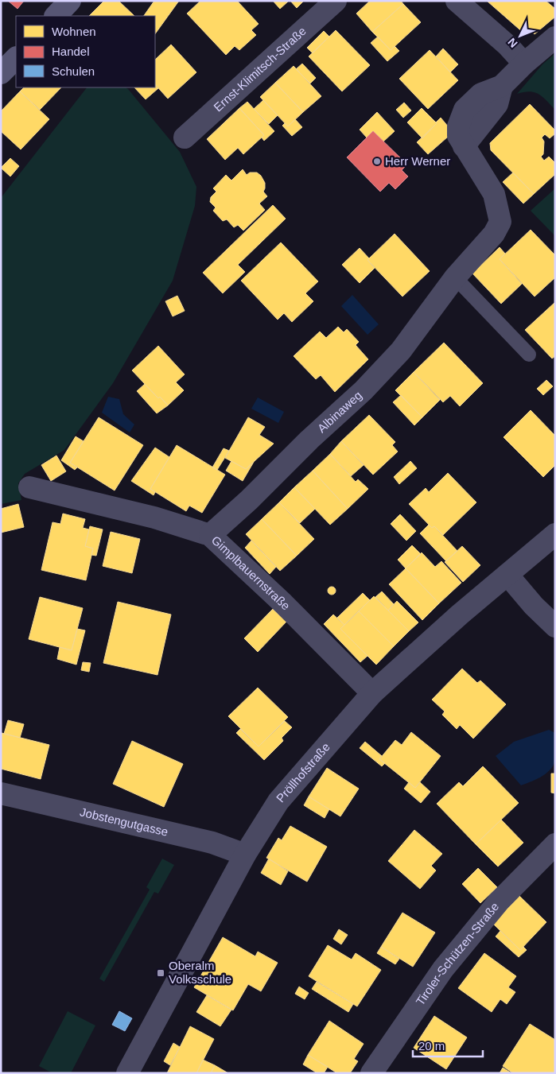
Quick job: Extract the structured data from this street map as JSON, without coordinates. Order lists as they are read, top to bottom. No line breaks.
{"streets":{"street":["Ernst-Klimitsch-Straße","Albinaweg","Gimplbauernstraße","Pröllhofstraße","Jobstengutgasse","Tiroler-Schützen-Straße"]},"crossings":[["Albinaweg","Gimplbauernstraße"],["Gimplbauernstraße","Pröllhofstraße"],["Pröllhofstraße","Jobstengutgasse"]],"places":{"other":["Herr Werner"],"transit":["Oberalm Volksschule"]},"legend":["Wohnen","Handel","Schulen"],"scale_bar":"20 m","north":"bottom left"}
